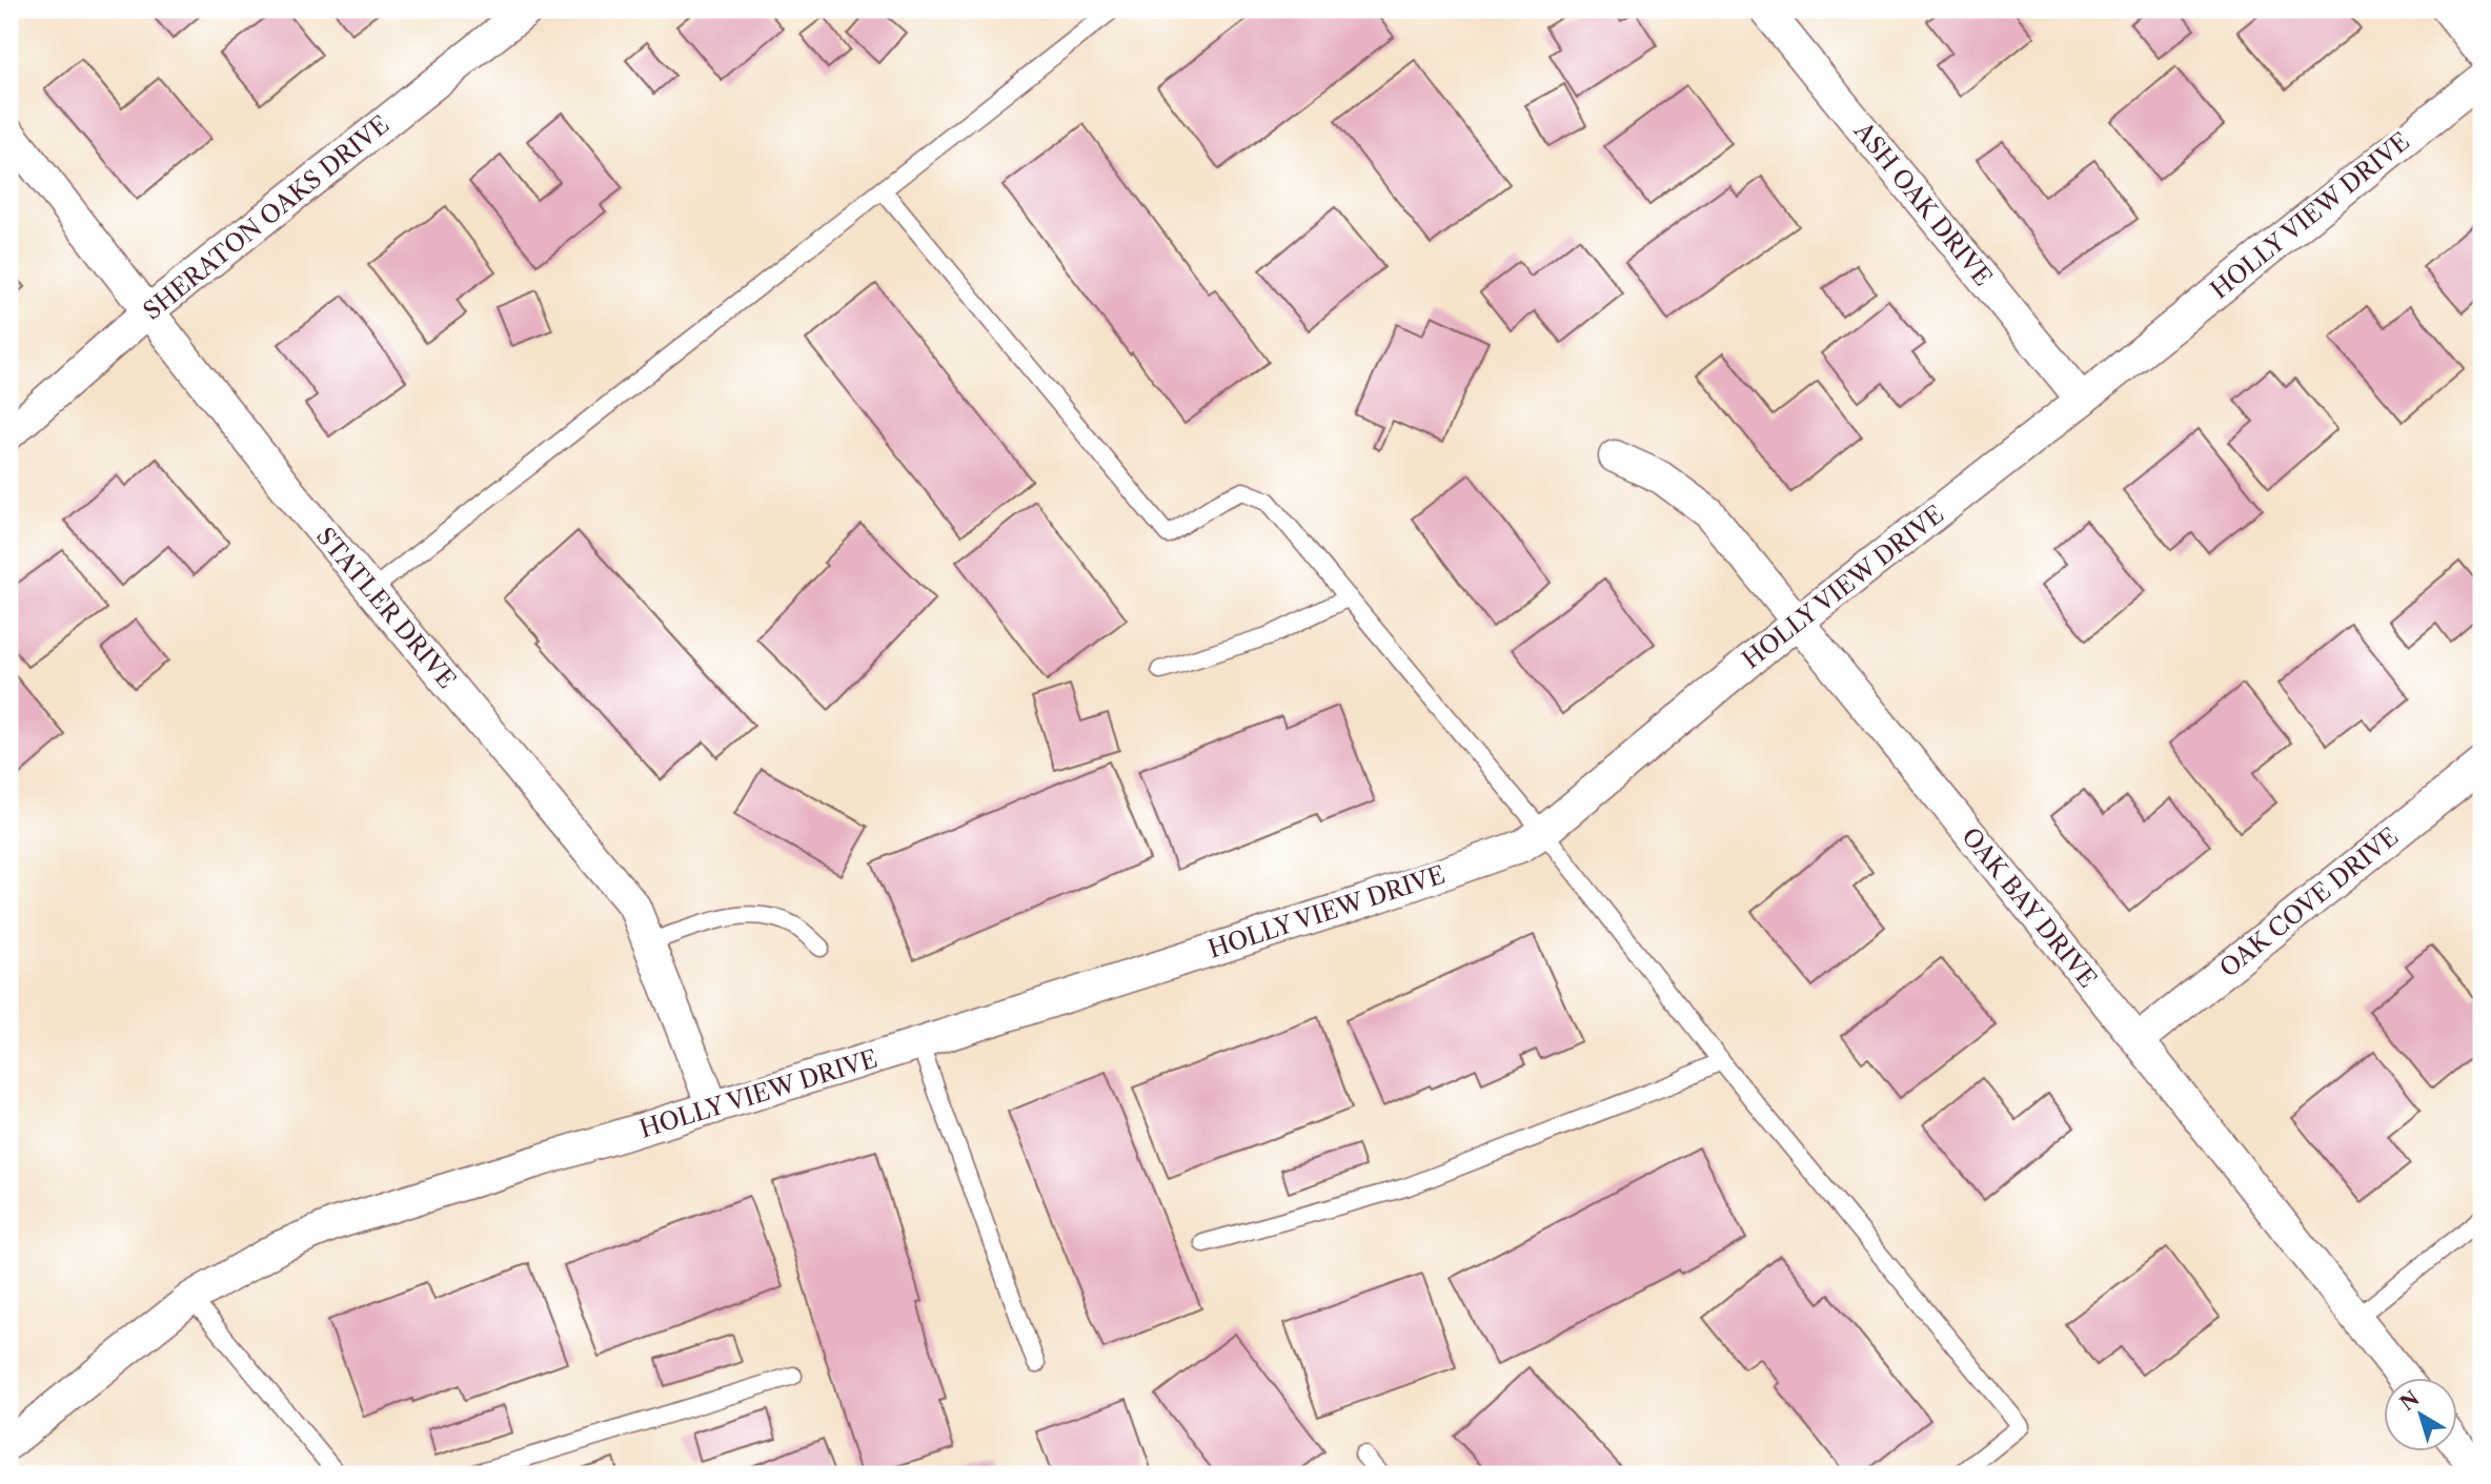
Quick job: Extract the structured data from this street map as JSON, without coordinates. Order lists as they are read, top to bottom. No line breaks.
{"streets":{"street":["ASH OAK DRIVE","HOLLY VIEW DRIVE","SHERATON OAKS DRIVE","STATLER DRIVE","OAK COVE DRIVE","OAK BAY DRIVE"]},"crossings":[["ASH OAK DRIVE","HOLLY VIEW DRIVE"],["HOLLY VIEW DRIVE","STATLER DRIVE"],["HOLLY VIEW DRIVE","OAK BAY DRIVE"],["SHERATON OAKS DRIVE","STATLER DRIVE"],["OAK COVE DRIVE","OAK BAY DRIVE"]],"north":"top left"}
